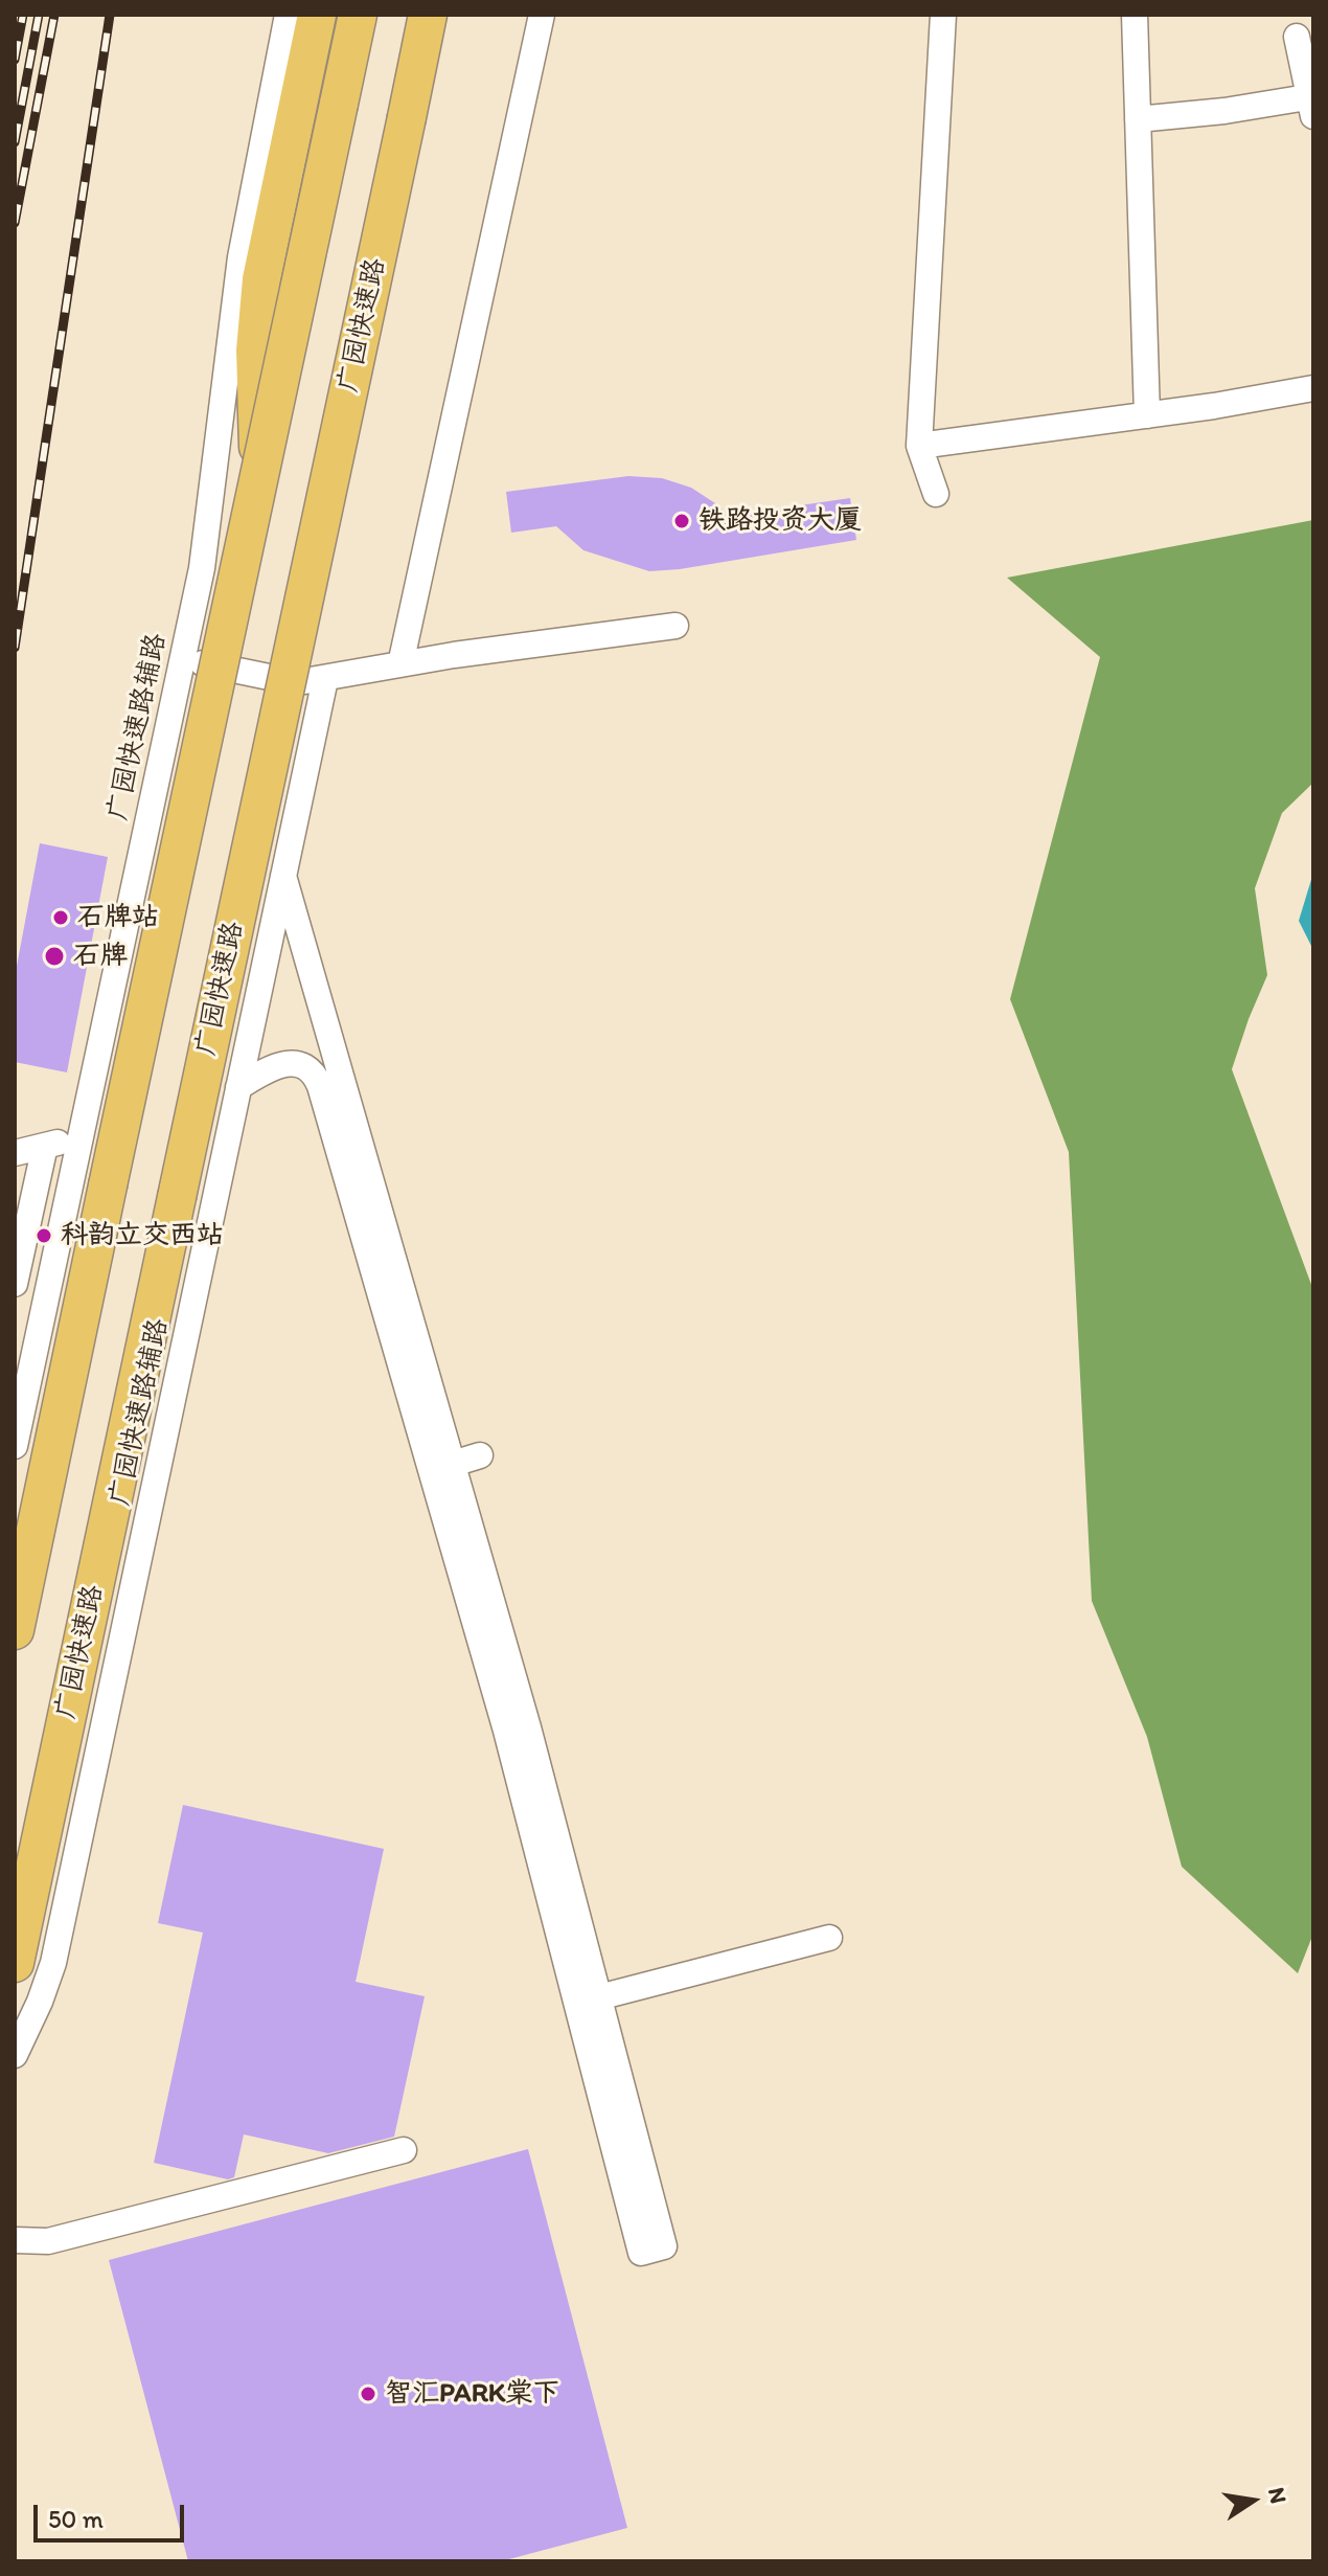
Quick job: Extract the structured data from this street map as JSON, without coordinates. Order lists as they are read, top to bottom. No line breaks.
{"streets":{"highway":["广园快速路"],"street":["广园快速路辅路"]},"places":["铁路投资大厦","石牌站","石牌","科韵立交西站","智汇PARK棠下"],"scale_bar":"50 m","north":"right"}
